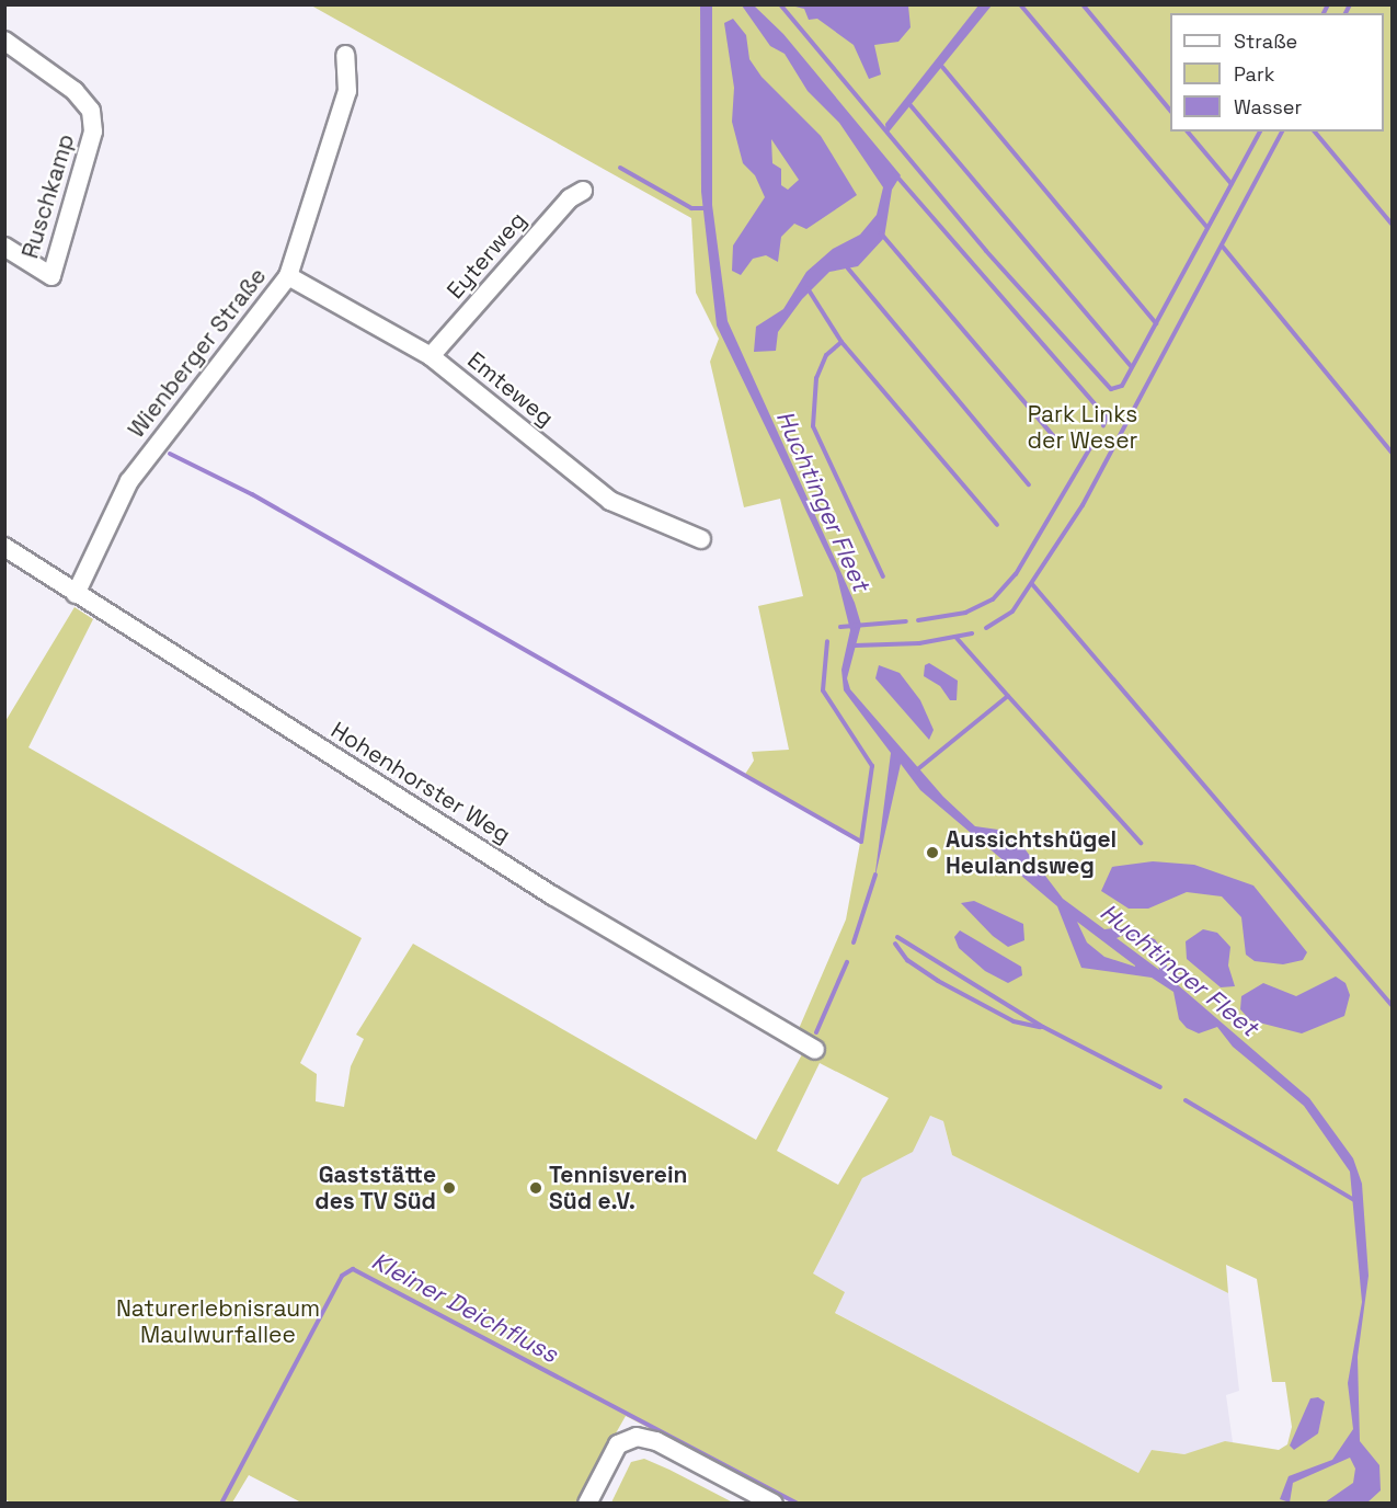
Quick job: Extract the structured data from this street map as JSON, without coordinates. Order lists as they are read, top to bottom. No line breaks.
{"streets":{"street":["Ruschkamp","Eyterweg","Wienberger Straße","Emteweg","Hohenhorster Weg"]},"crossings":[["Eyterweg","Emteweg"],["Wienberger Straße","Emteweg"],["Wienberger Straße","Hohenhorster Weg"]],"water":["Huchtinger Fleet","Kleiner Deichfluss"],"parks":["Park Links der Weser","Naturerlebnisraum Maulwurfallee"],"places":["Aussichtshügel Heulandsweg","Gaststätte des TV Süd","Tennisverein Süd e.V."],"legend":["Straße","Park","Wasser"]}
